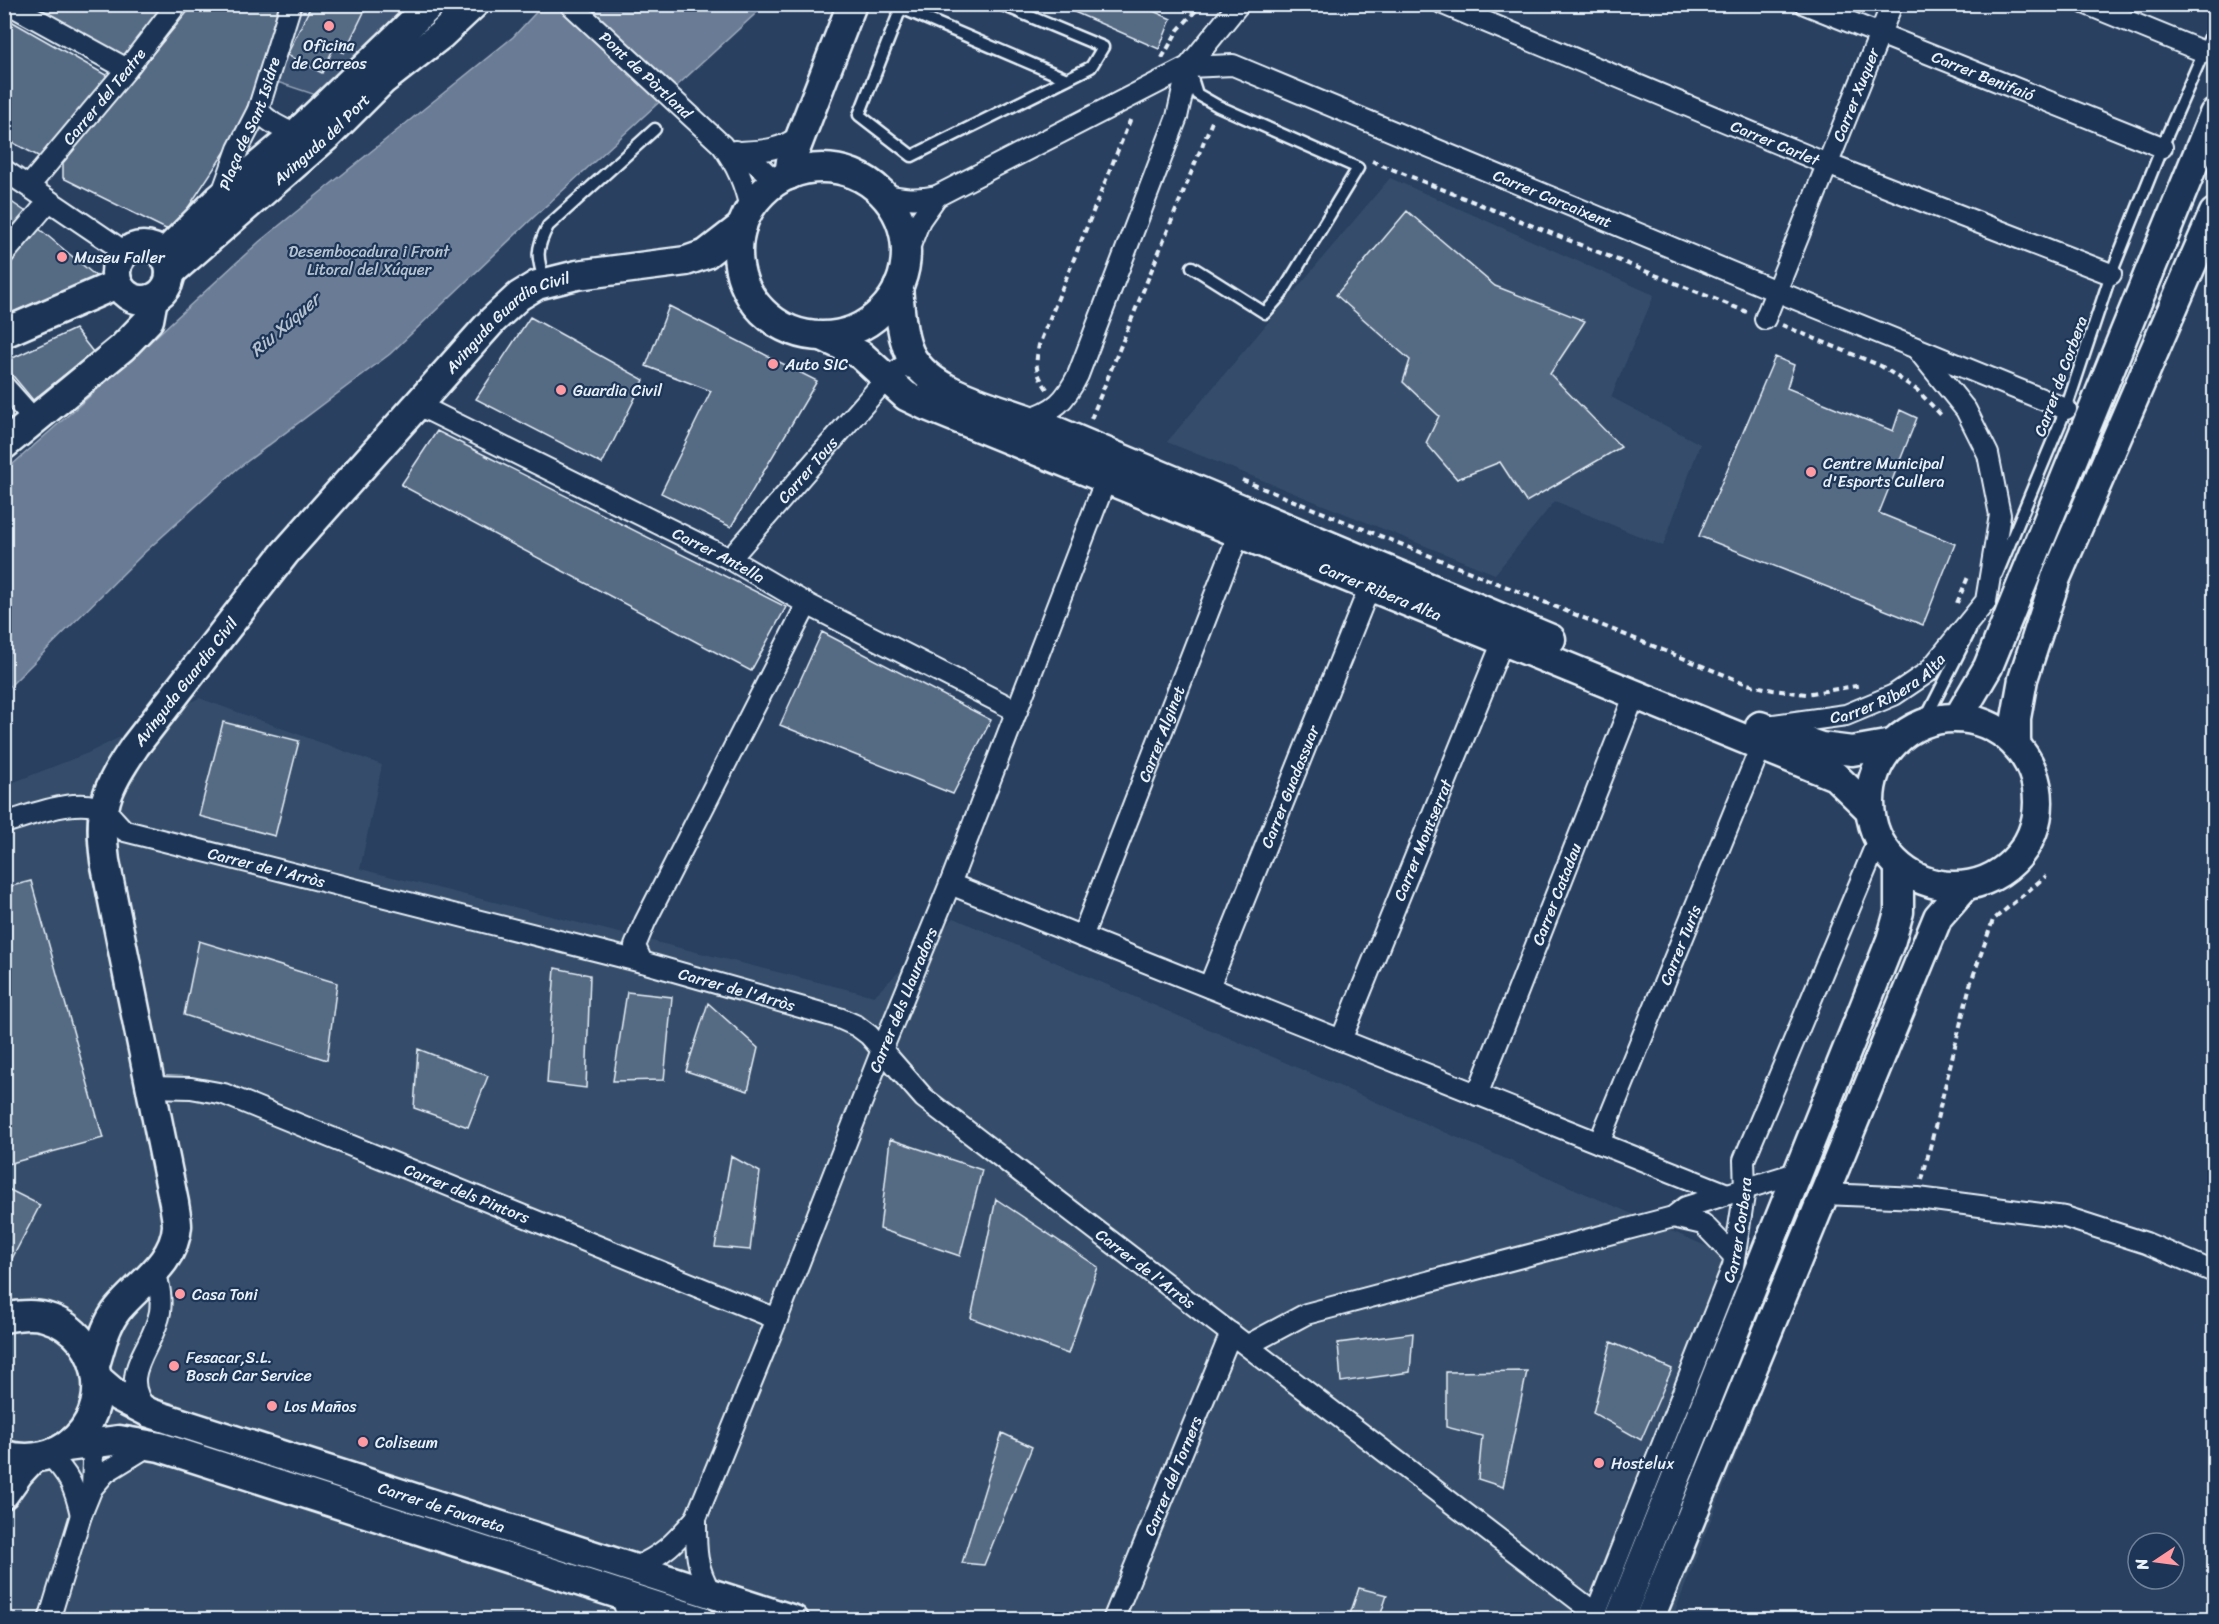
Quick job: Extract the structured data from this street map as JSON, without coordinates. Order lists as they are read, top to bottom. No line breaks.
{"streets":{"street":["Pont de Pòrtland","Carrer Benifaió","Carrer Xuquer","Carrer del Teatre","Plaça de Sant Isidre","Avinguda del Port","Carrer Carlet","Carrer Carcaixent","Avinguda Guardia Civil","Carrer Tous","Carrer Antella","Carrer Ribera Alta","Carrer Alginet","Carrer Guadassuar","Carrer Montserrat","Carrer de l'Arròs","Carrer Catadau","Carrer Turis","Carrer dels Llauradors","Carrer dels Pintors","Carrer Corbera","Carrer del Torners","Carrer de Favareta"],"lane":["Carrer de Corbera"]},"crossings":[["Carrer Benifaió","Carrer Xuquer"],["Carrer Benifaió","Carrer de Corbera"],["Carrer Xuquer","Carrer Carlet"],["Carrer Xuquer","Carrer Carcaixent"],["Plaça de Sant Isidre","Avinguda del Port"],["Carrer Carlet","Carrer de Corbera"],["Carrer Carcaixent","Carrer de Corbera"],["Carrer Carcaixent","Carrer Ribera Alta"],["Avinguda Guardia Civil","Carrer Antella"],["Avinguda Guardia Civil","Carrer Ribera Alta"],["Avinguda Guardia Civil","Carrer de l'Arròs"],["Avinguda Guardia Civil","Carrer dels Pintors"],["Carrer de Corbera","Carrer Ribera Alta"],["Carrer de Corbera","Carrer Corbera"],["Carrer Tous","Carrer Antella"],["Carrer Tous","Carrer Ribera Alta"],["Carrer Antella","Carrer dels Llauradors"],["Carrer Ribera Alta","Carrer Alginet"],["Carrer Ribera Alta","Carrer Guadassuar"],["Carrer Ribera Alta","Carrer Montserrat"],["Carrer Ribera Alta","Carrer Catadau"],["Carrer Ribera Alta","Carrer Turis"],["Carrer Ribera Alta","Carrer dels Llauradors"],["Carrer Ribera Alta","Carrer Corbera"],["Carrer de l'Arròs","Carrer dels Llauradors"],["Carrer de l'Arròs","Carrer Corbera"],["Carrer de l'Arròs","Carrer del Torners"],["Carrer dels Llauradors","Carrer dels Pintors"],["Carrer dels Llauradors","Carrer de Favareta"]],"water":["Riu Xúquer"],"parks":["Desembocadura i Front Litoral del Xúquer"],"places":["Oficina de Correos","Museu Faller","Auto SIC","Guardia Civil","Centre Municipal d'Esports Cullera","Casa Toni","Fesacar,S.L. Bosch Car Service","Los Maños","Coliseum","Hostelux"],"north":"left"}
